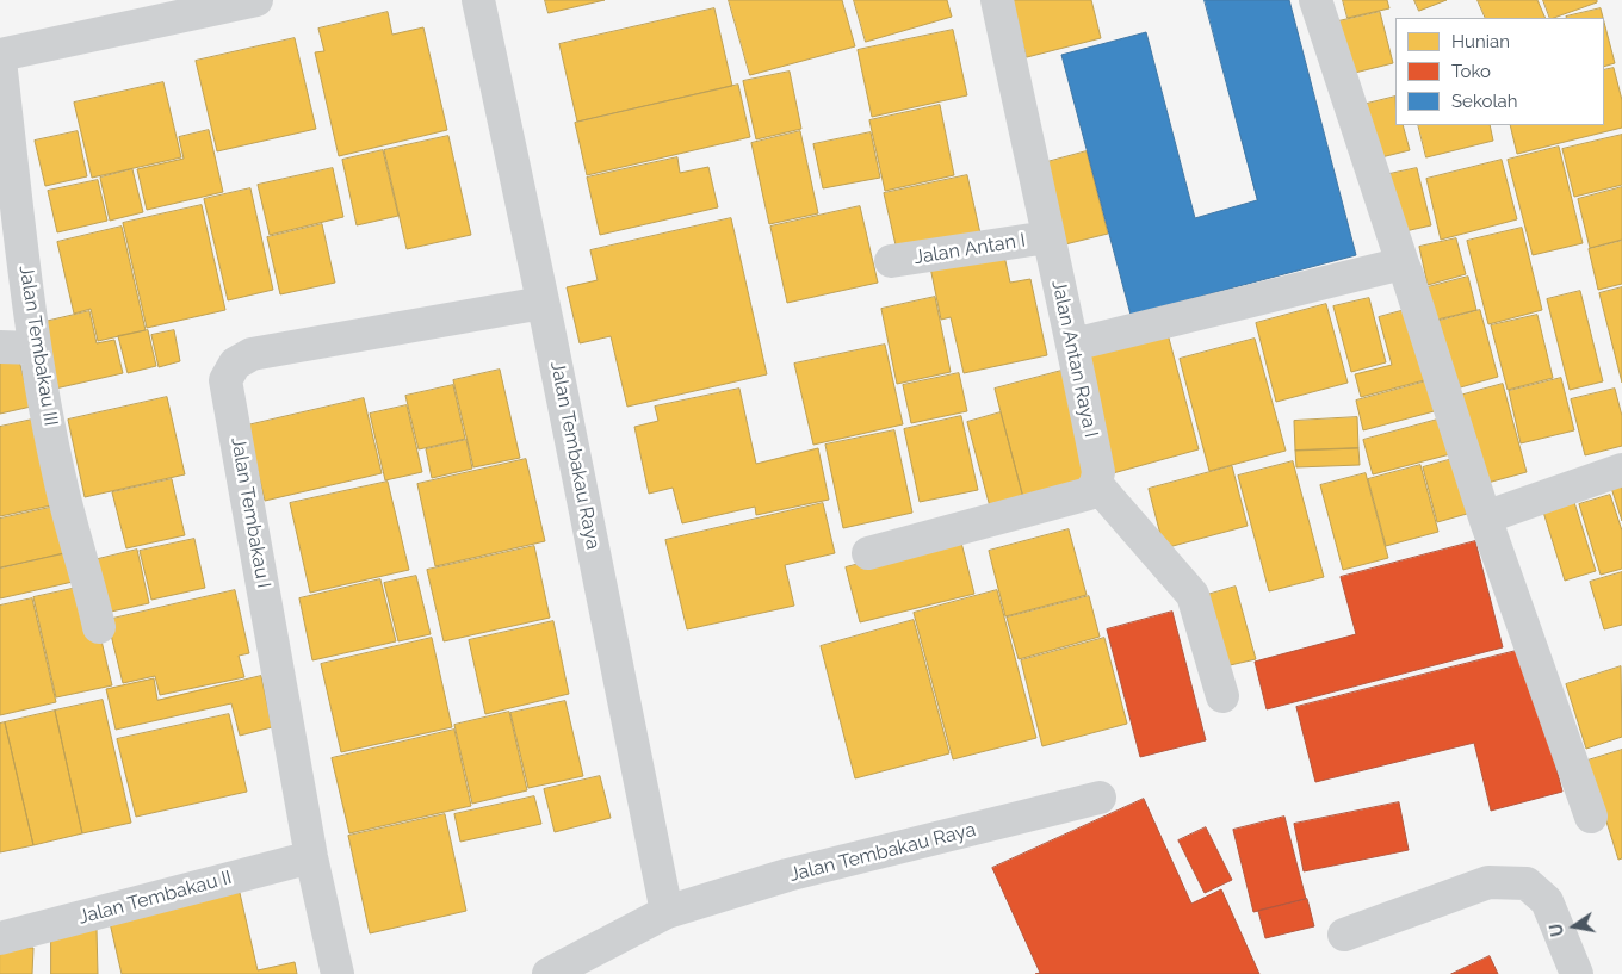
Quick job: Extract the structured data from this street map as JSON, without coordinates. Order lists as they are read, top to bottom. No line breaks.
{"streets":{"street":["Jalan Antan I","Jalan Tembakau III","Jalan Antan Raya I","Jalan Tembakau Raya","Jalan Tembakau I","Jalan Tembakau II"]},"crossings":[["Jalan Antan I","Jalan Antan Raya I"],["Jalan Tembakau Raya","Jalan Tembakau I"],["Jalan Tembakau I","Jalan Tembakau II"]],"legend":["Hunian","Toko","Sekolah"],"north":"left"}
